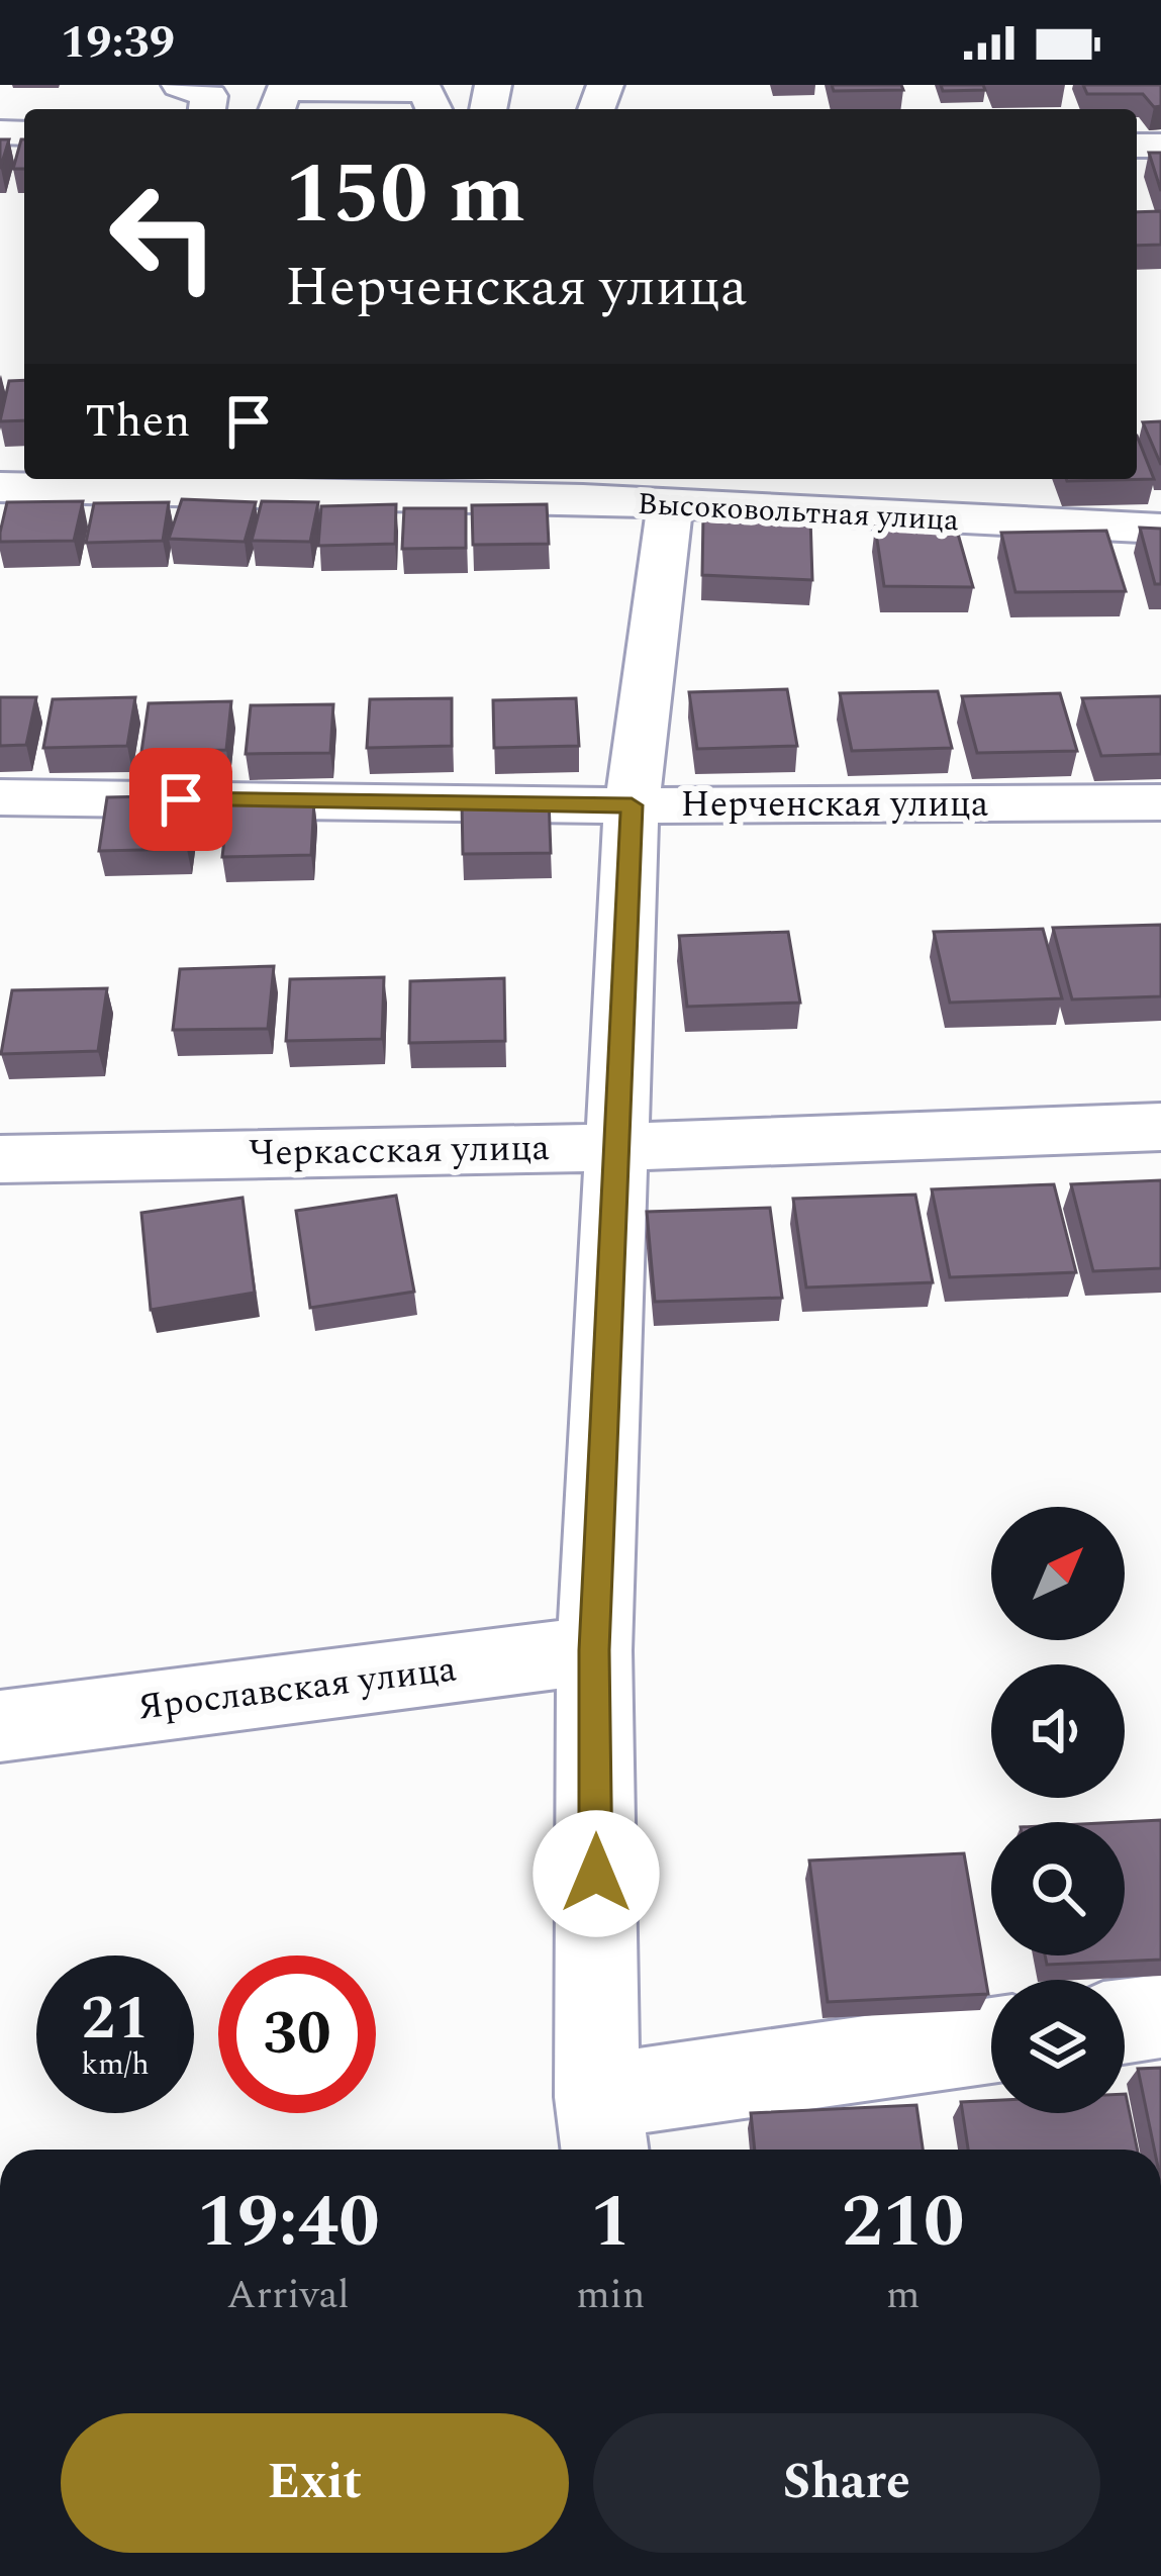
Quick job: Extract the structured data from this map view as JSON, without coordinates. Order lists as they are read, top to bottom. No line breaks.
{"streets":{"street":["Высоковольтная улица","Нерченская улица","Черкасская улица","Ярославская улица"]},"north":"top right","page":{"status":"19:39","turn":["150 m","Нерченская улица"],"then":"Then","speed":"21 km/h","limit":"30","eta":["19:40","Arrival","1","min","210","m"],"buttons":["Exit","Share"]}}
